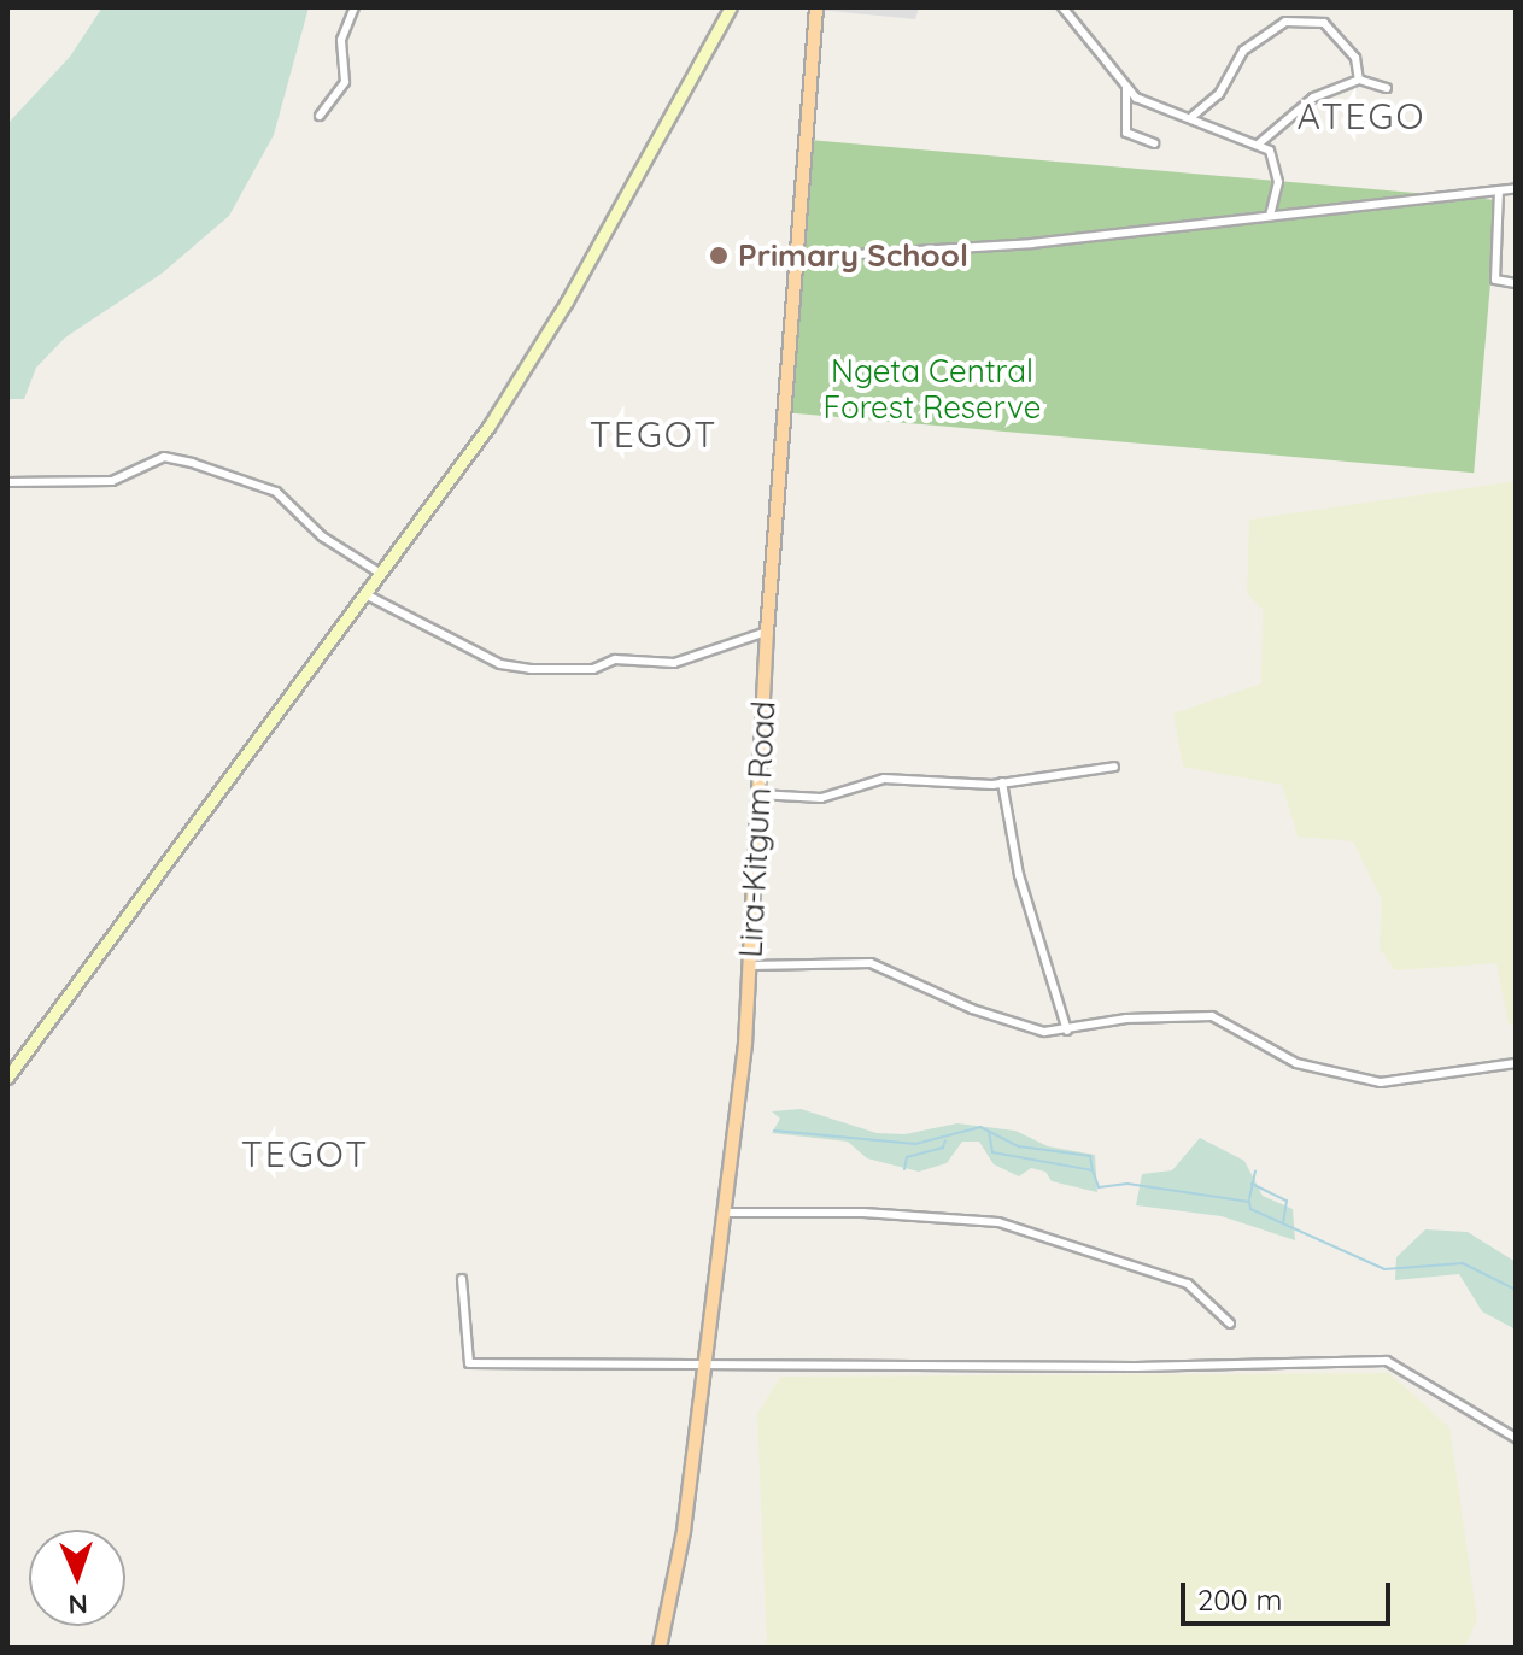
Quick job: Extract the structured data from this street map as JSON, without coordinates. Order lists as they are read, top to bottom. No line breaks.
{"streets":{"main road":["Lira-Kitgum Road"]},"districts":["ATEGO","TEGOT","TEGOT"],"parks":["Ngeta Central Forest Reserve"],"places":["Primary School"],"scale_bar":"200 m","north":"bottom"}
